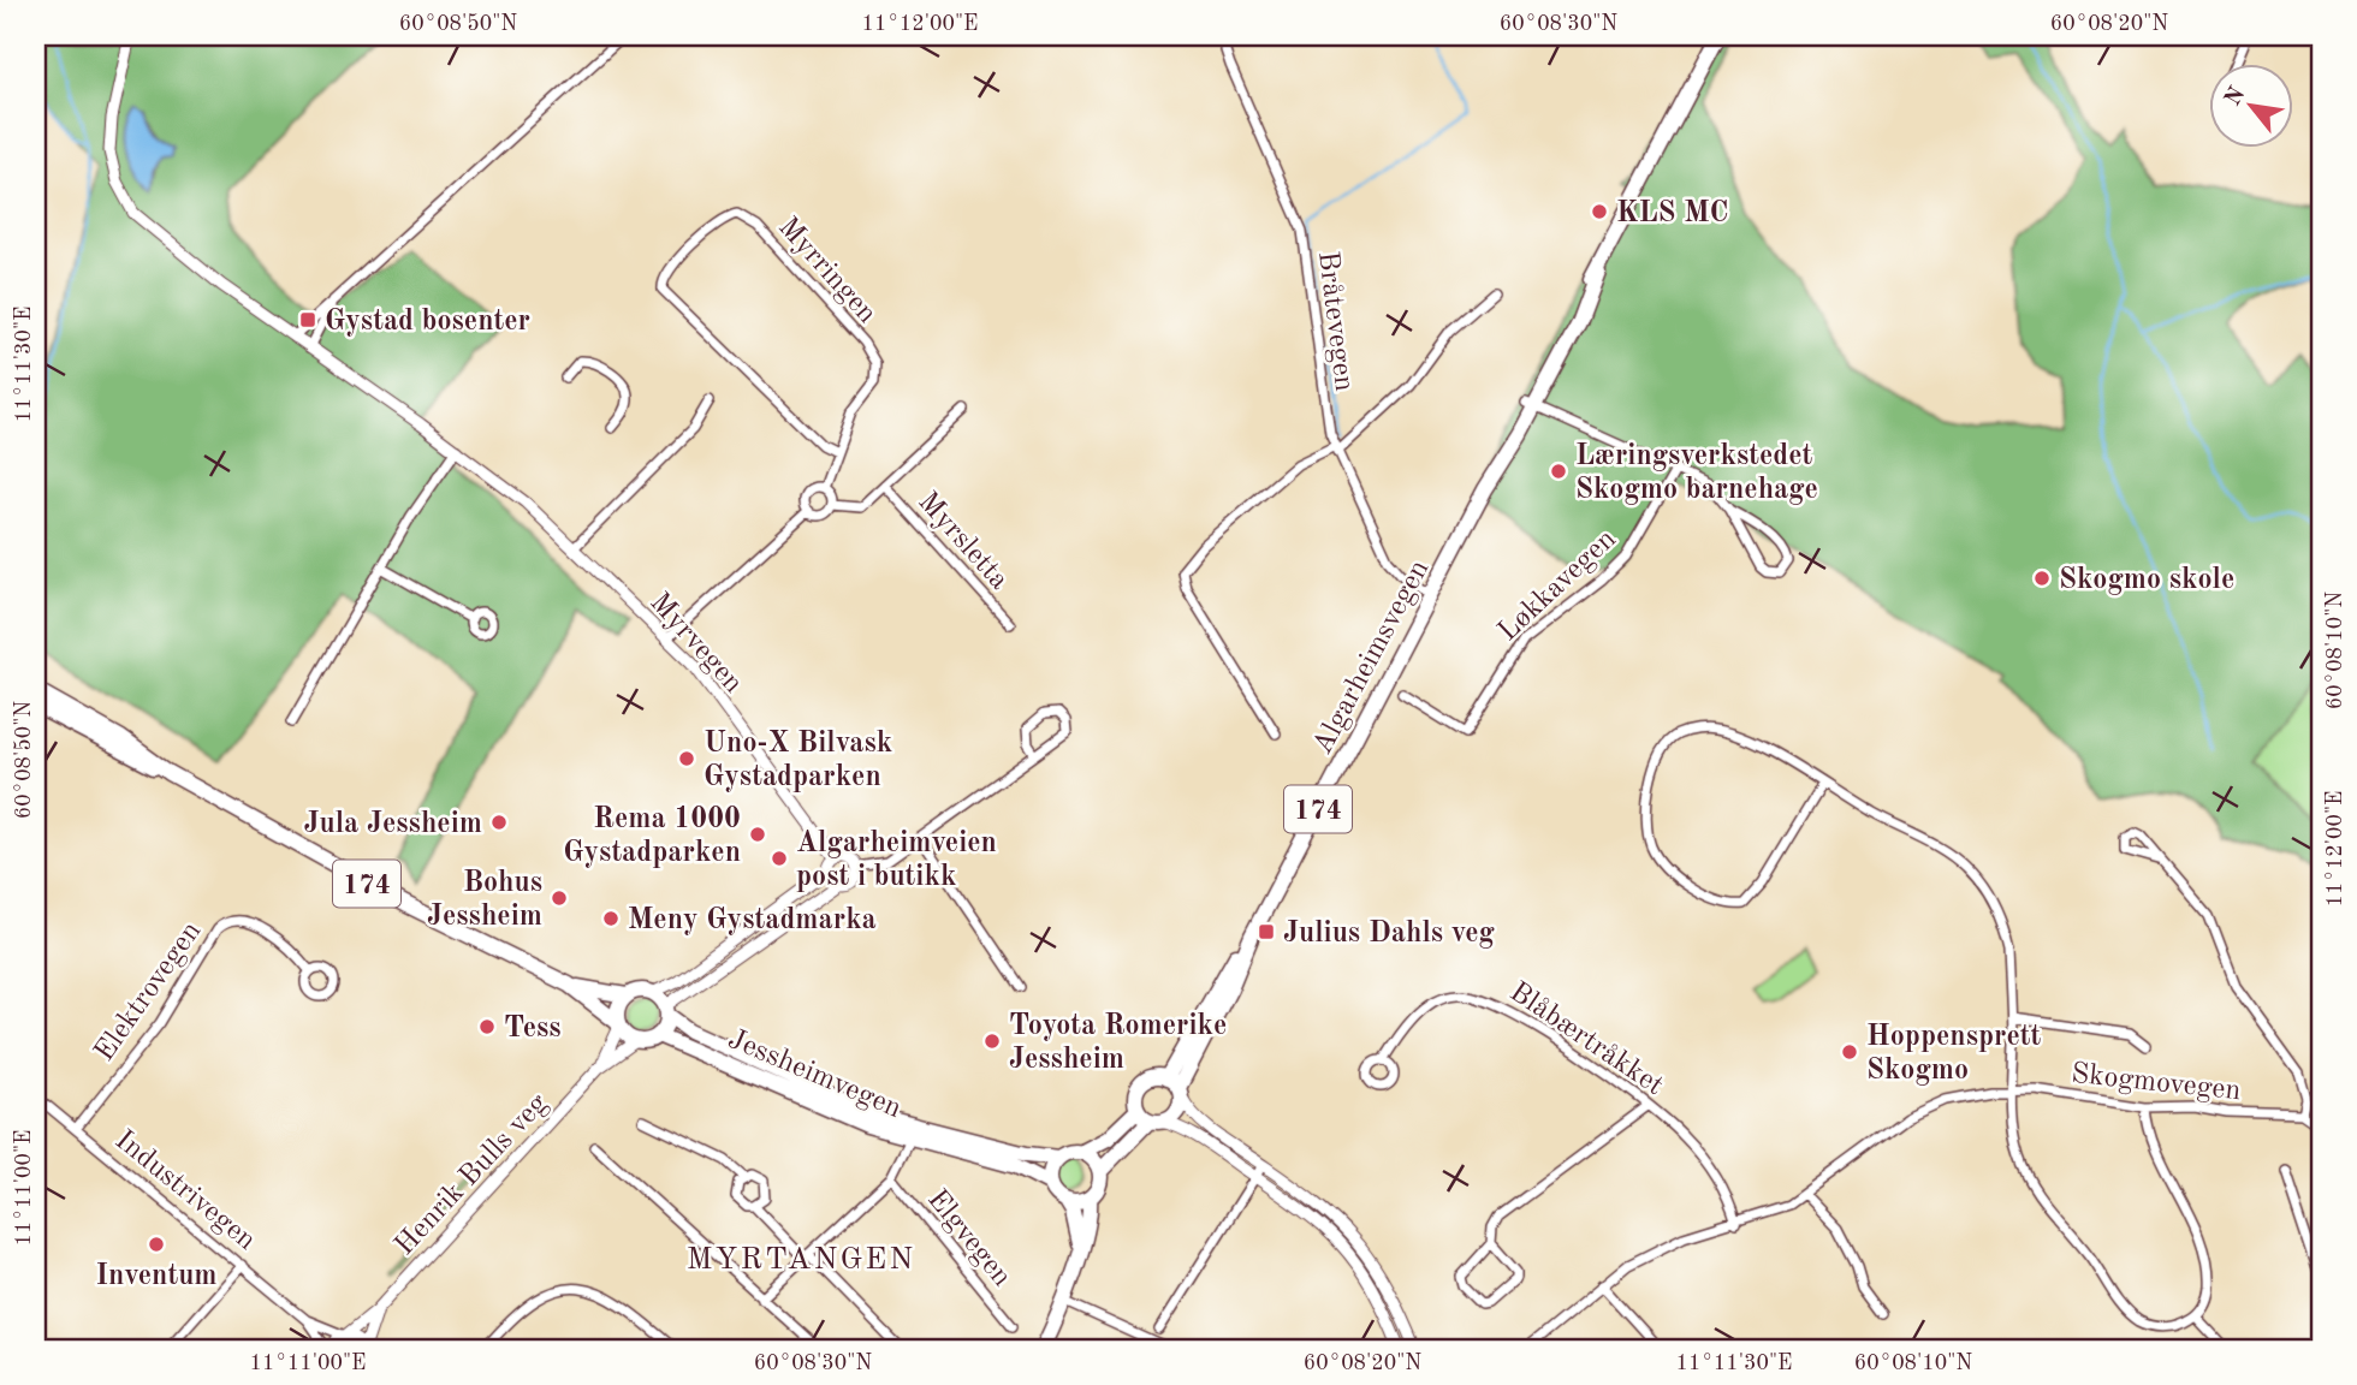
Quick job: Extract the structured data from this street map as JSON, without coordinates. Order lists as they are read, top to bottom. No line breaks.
{"streets":{"main road":["Algarheimsvegen","174","Jessheimvegen"],"street":["Myrringen","Bråtevegen","Myrsletta","Løkkavegen","Myrvegen","Elektrovegen","Blåbærtråkket","Skogmovegen","Henrik Bulls veg","Industrivegen","Elgvegen"]},"crossings":[["Myrringen","Myrsletta"],["Bråtevegen","Algarheimsvegen"],["Algarheimsvegen","174"],["174","Jessheimvegen"],["174","Henrik Bulls veg"],["Elektrovegen","Industrivegen"],["Blåbærtråkket","Skogmovegen"],["Jessheimvegen","Henrik Bulls veg"],["Henrik Bulls veg","Industrivegen"]],"districts":["MYRTANGEN"],"places":{"other":["KLS MC","Læringsverkstedet Skogmo barnehage","Skogmo skole","Uno-X Bilvask Gystadparken","Jula Jessheim","Rema 1000 Gystadparken","Algarheimveien post i butikk","Bohus Jessheim","Meny Gystadmarka","Tess","Toyota Romerike Jessheim","Hoppensprett Skogmo","Inventum"],"transit":["Gystad bosenter","Julius Dahls veg"]},"north":"top left","coordinates":["60°08'50\"N","11°12'00\"E","60°08'30\"N","60°08'20\"N","11°11'30\"E","60°08'10\"N","11°11'00\"E"]}
